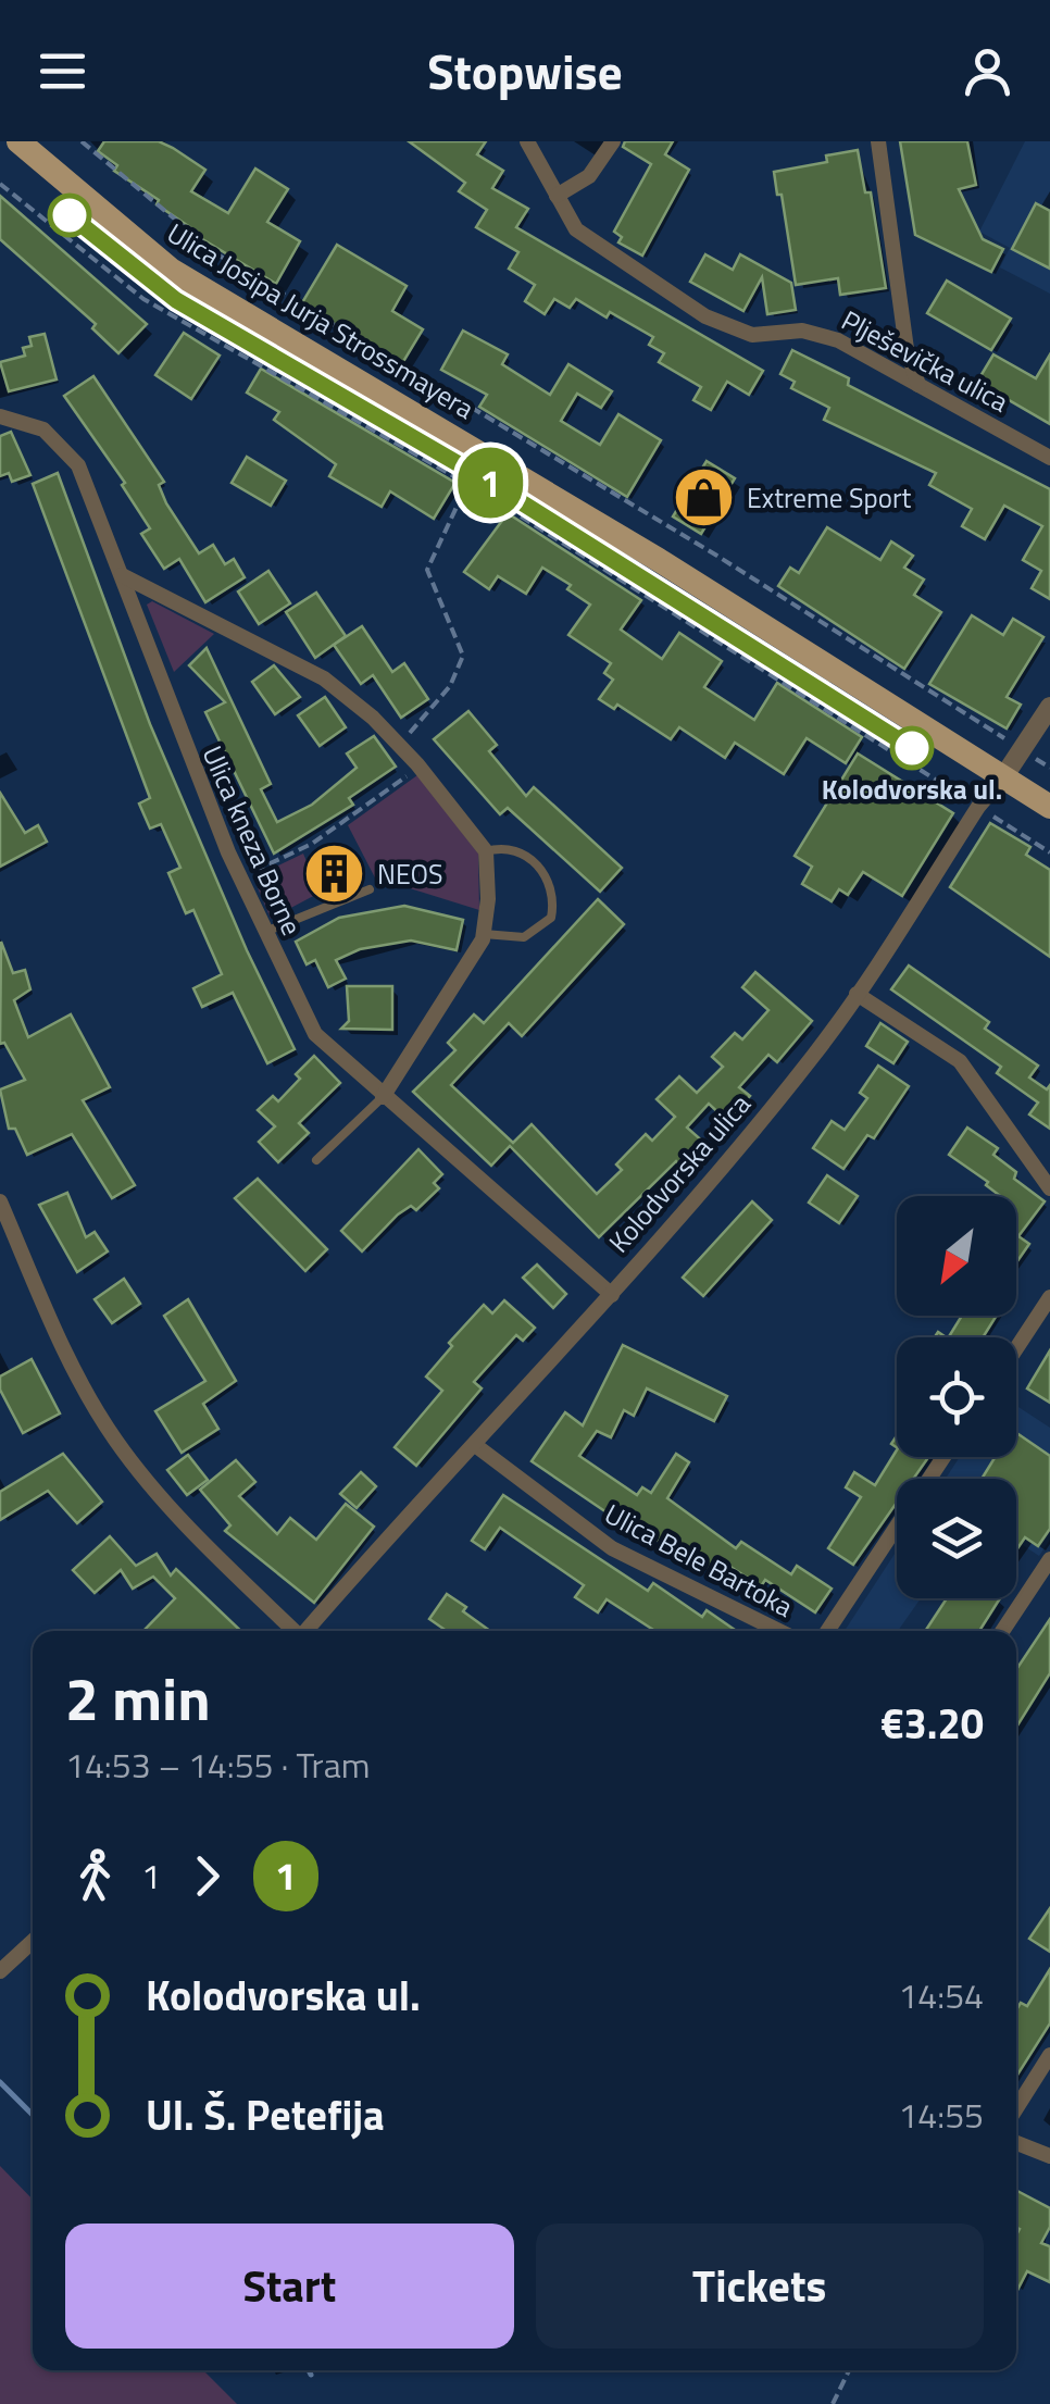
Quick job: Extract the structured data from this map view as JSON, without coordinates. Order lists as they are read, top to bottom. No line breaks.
{"streets":{"main road":["Ulica Josipa Jurja Strossmayera"],"street":["Plješevička ulica","Ulica kneza Borne","Kolodvorska ulica","Ulica Bele Bartoka"]},"crossings":[["Ulica Josipa Jurja Strossmayera","Kolodvorska ulica"],["Ulica kneza Borne","Kolodvorska ulica"],["Kolodvorska ulica","Ulica Bele Bartoka"]],"places":{"shop":["Extreme Sport"],"other":["Kolodvorska ul."],"building":["NEOS"]},"lines":["tram line 1"],"north":"bottom left","page":{"header":"Stopwise","on_map":"1","heading":["2 min","14:53 – 14:55 · Tram","€3.20"],"legs":["1","1"],"list":[{"name":"Kolodvorska ul.","value":"14:54"},{"name":"Ul. Š. Petefija","value":"14:55"}],"buttons":["Start","Tickets"]}}
